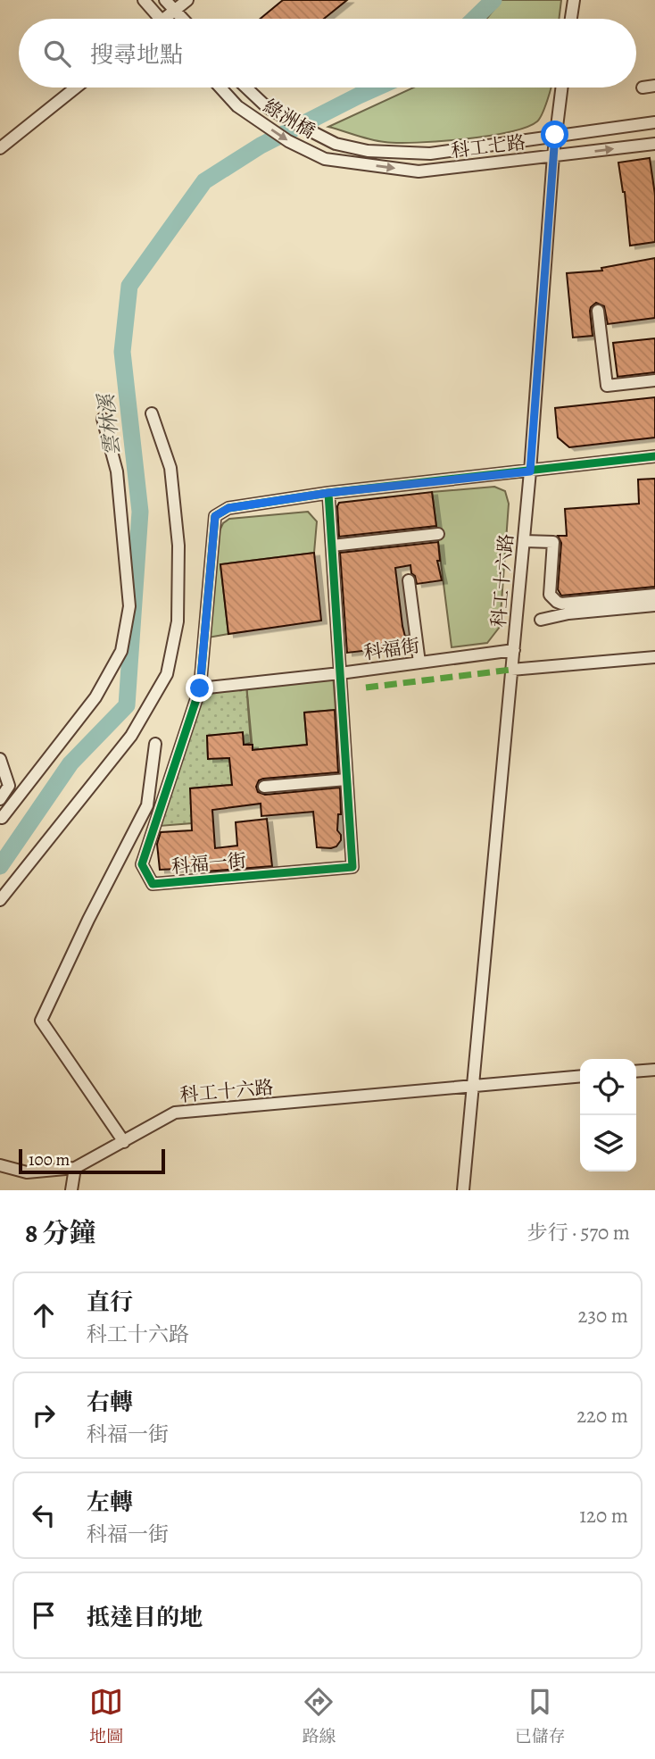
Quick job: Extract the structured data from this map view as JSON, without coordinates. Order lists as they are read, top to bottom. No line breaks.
{"streets":{"street":["綠洲橋","科工七路","科工十六路","科福街","科福一街"]},"crossings":[["綠洲橋","科工七路"],["科工七路","科工十六路"],["科工十六路","科福街"],["科工十六路","科福一街"],["科福街","科福一街"]],"water":["雲林溪"],"scale_bar":"100 m","page":{"search":"搜尋地點","scale":"100 m","heading":["8 分鐘","步行 · 570 m"],"list":[["直行","科工十六路","230 m"],["右轉","科福一街","220 m"],["左轉","科福一街","120 m"],"抵達目的地"],"nav":["地圖","路線","已儲存"]}}
